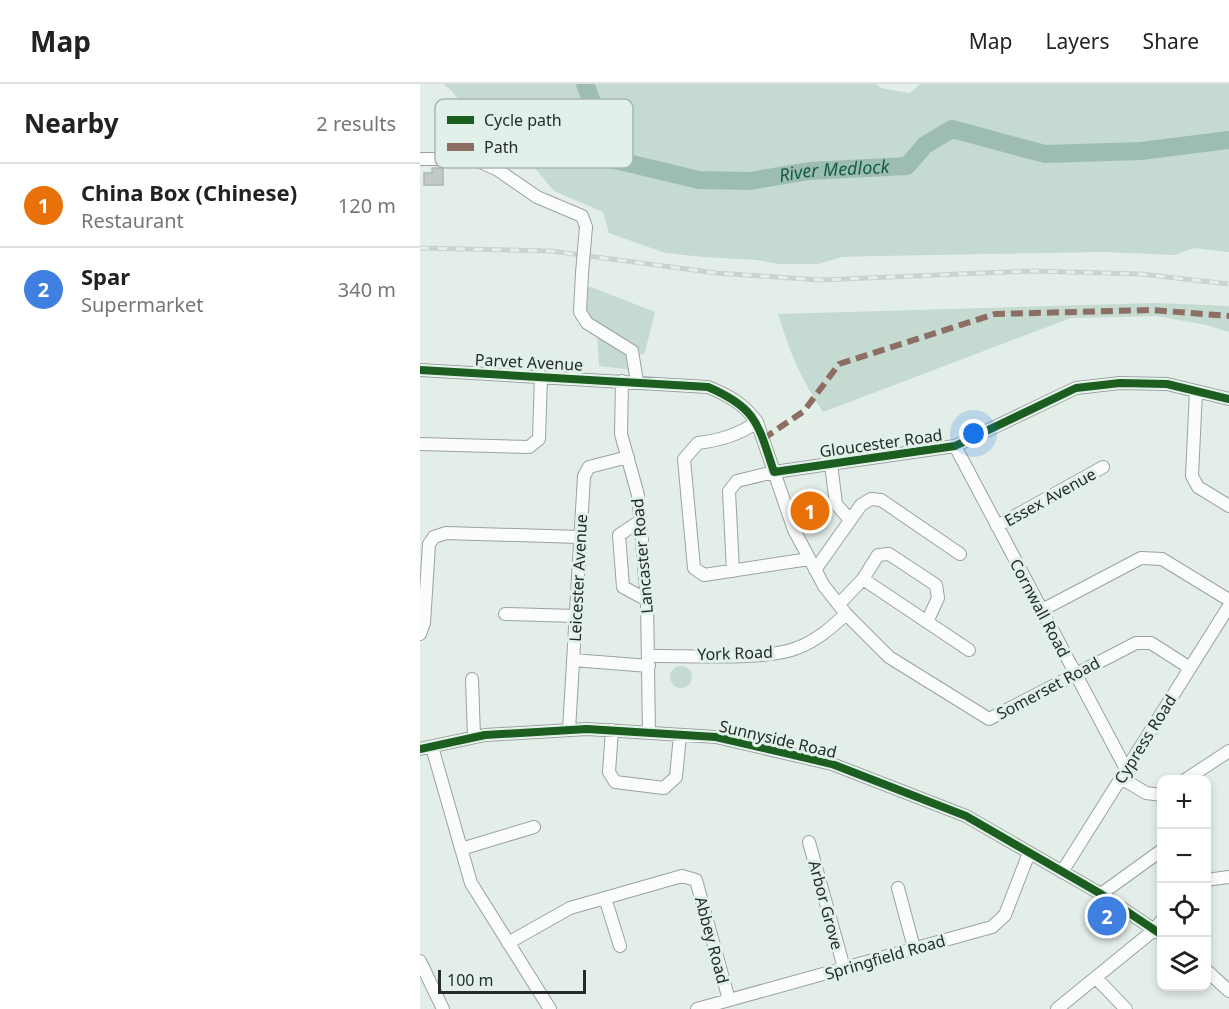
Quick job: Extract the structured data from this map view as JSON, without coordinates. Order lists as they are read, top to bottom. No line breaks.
{"streets":{"street":["Parvet Avenue","Gloucester Road","Essex Avenue","Lancaster Road","Leicester Avenue","Cornwall Road","York Road","Somerset Road","Sunnyside Road","Cypress Road","Arbor Grove","Abbey Road","Springfield Road"]},"crossings":[["Parvet Avenue","Lancaster Road"],["Parvet Avenue","Somerset Road"],["Gloucester Road","Cornwall Road"],["Gloucester Road","Somerset Road"],["Essex Avenue","Cornwall Road"],["Lancaster Road","Leicester Avenue"],["Lancaster Road","York Road"],["Lancaster Road","Sunnyside Road"],["Leicester Avenue","York Road"],["Leicester Avenue","Sunnyside Road"],["Cornwall Road","Somerset Road"],["Cornwall Road","Cypress Road"],["York Road","Somerset Road"],["Somerset Road","Cypress Road"],["Sunnyside Road","Cypress Road"],["Sunnyside Road","Springfield Road"],["Arbor Grove","Springfield Road"],["Abbey Road","Springfield Road"]],"water":["River Medlock"],"legend":["Cycle path","Path"],"scale_bar":"100 m","page":{"header":"Map","nav":["Map","Layers","Share"],"heading":["Nearby","2 results"],"list":[{"mark":"1","name":"China Box (Chinese)","note":"Restaurant","value":"120 m"},{"mark":"2","name":"Spar","note":"Supermarket","value":"340 m"}],"pins":["1","2"],"map_buttons":["+","−"],"scale":"100 m"}}
